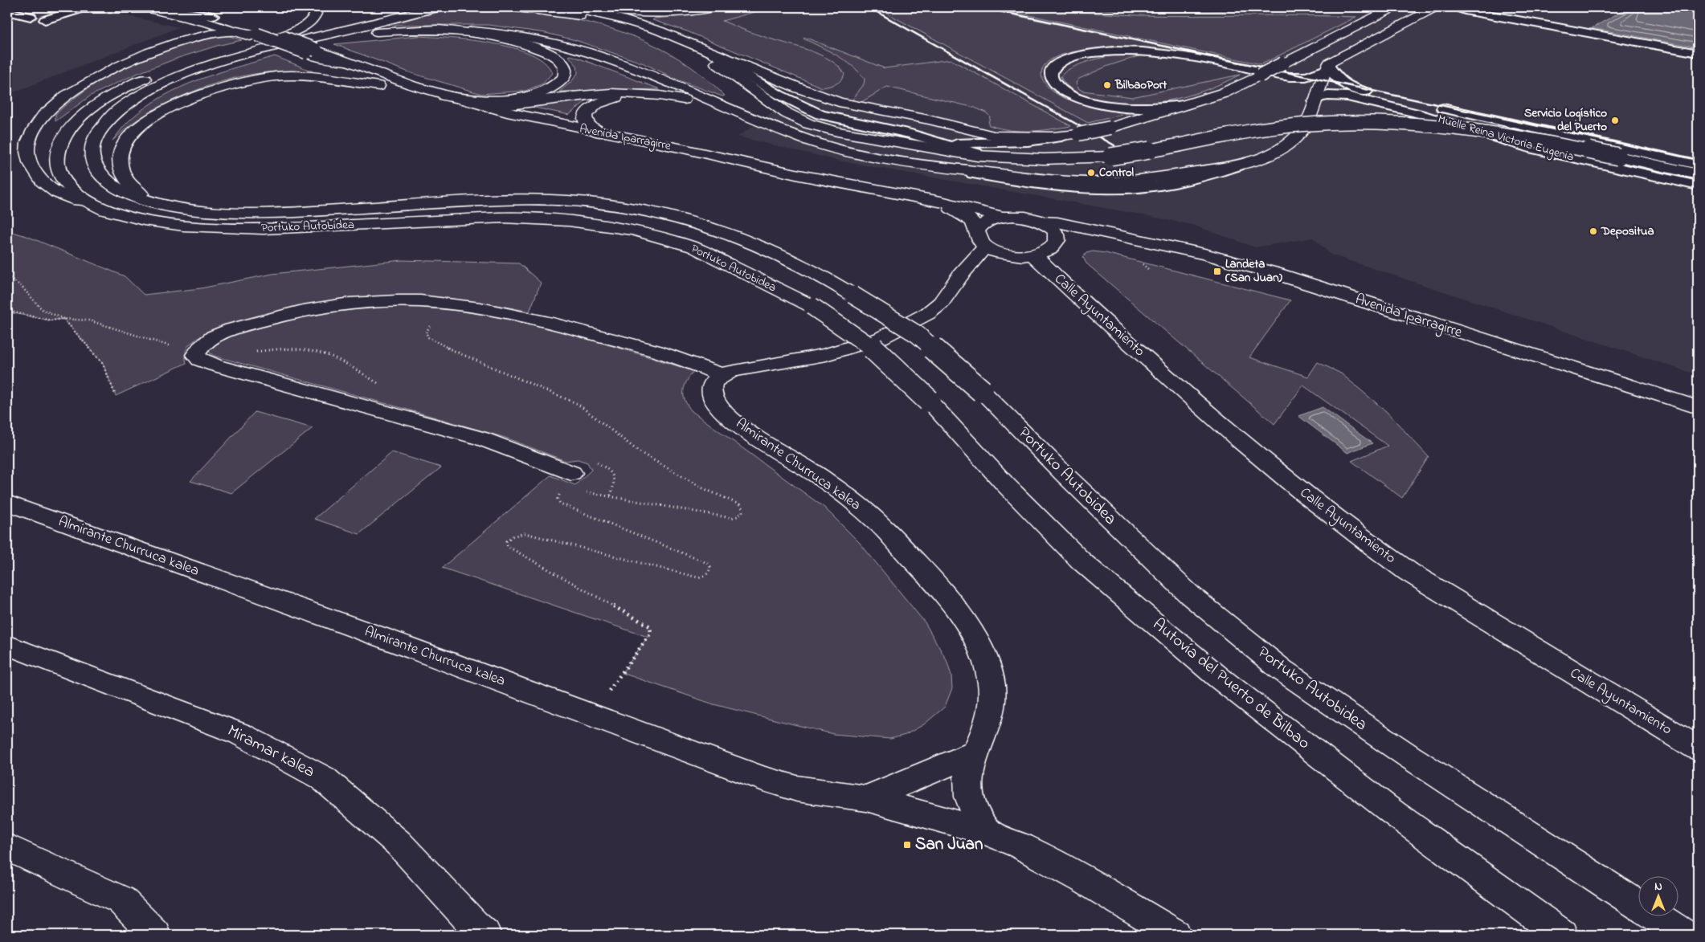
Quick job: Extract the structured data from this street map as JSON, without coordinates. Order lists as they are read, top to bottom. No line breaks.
{"streets":{"main road":["Avenida Iparragirre","Portuko Autobidea","Calle Ayuntamiento","Almirante Churruca kalea","Autovía del Puerto de Bilbao","Miramar kalea"],"lane":["Muelle Reina Victoria Eugenia"]},"crossings":[["Avenida Iparragirre","Portuko Autobidea"],["Portuko Autobidea","Autovía del Puerto de Bilbao"]],"places":{"other":["BilbaoPort","Servicio Logístico del Puerto","Control","Depositua"],"transit":["Landeta (San Juan)","San Juan"]},"north":"top"}
